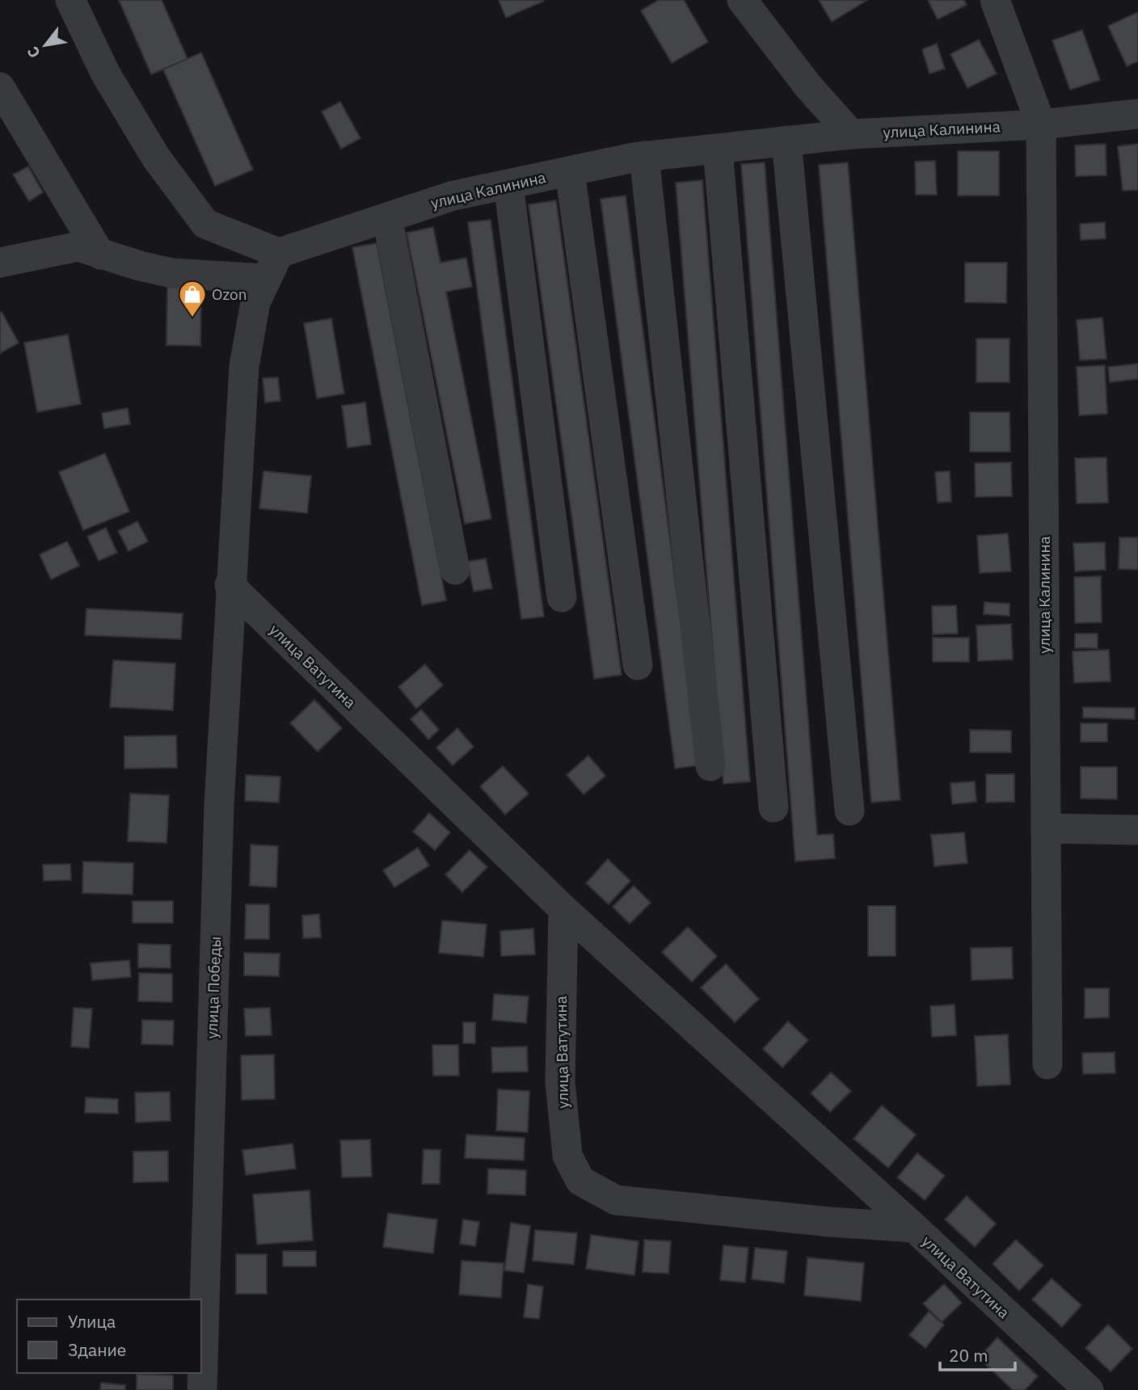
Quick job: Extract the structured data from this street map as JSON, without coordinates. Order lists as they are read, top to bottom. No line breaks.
{"streets":{"street":["улица Калинина","улица Ватутина","улица Победы"]},"crossings":[["улица Ватутина","улица Победы"]],"places":{"shop":["Ozon"]},"legend":["Улица","Здание"],"scale_bar":"20 m","north":"bottom left"}
